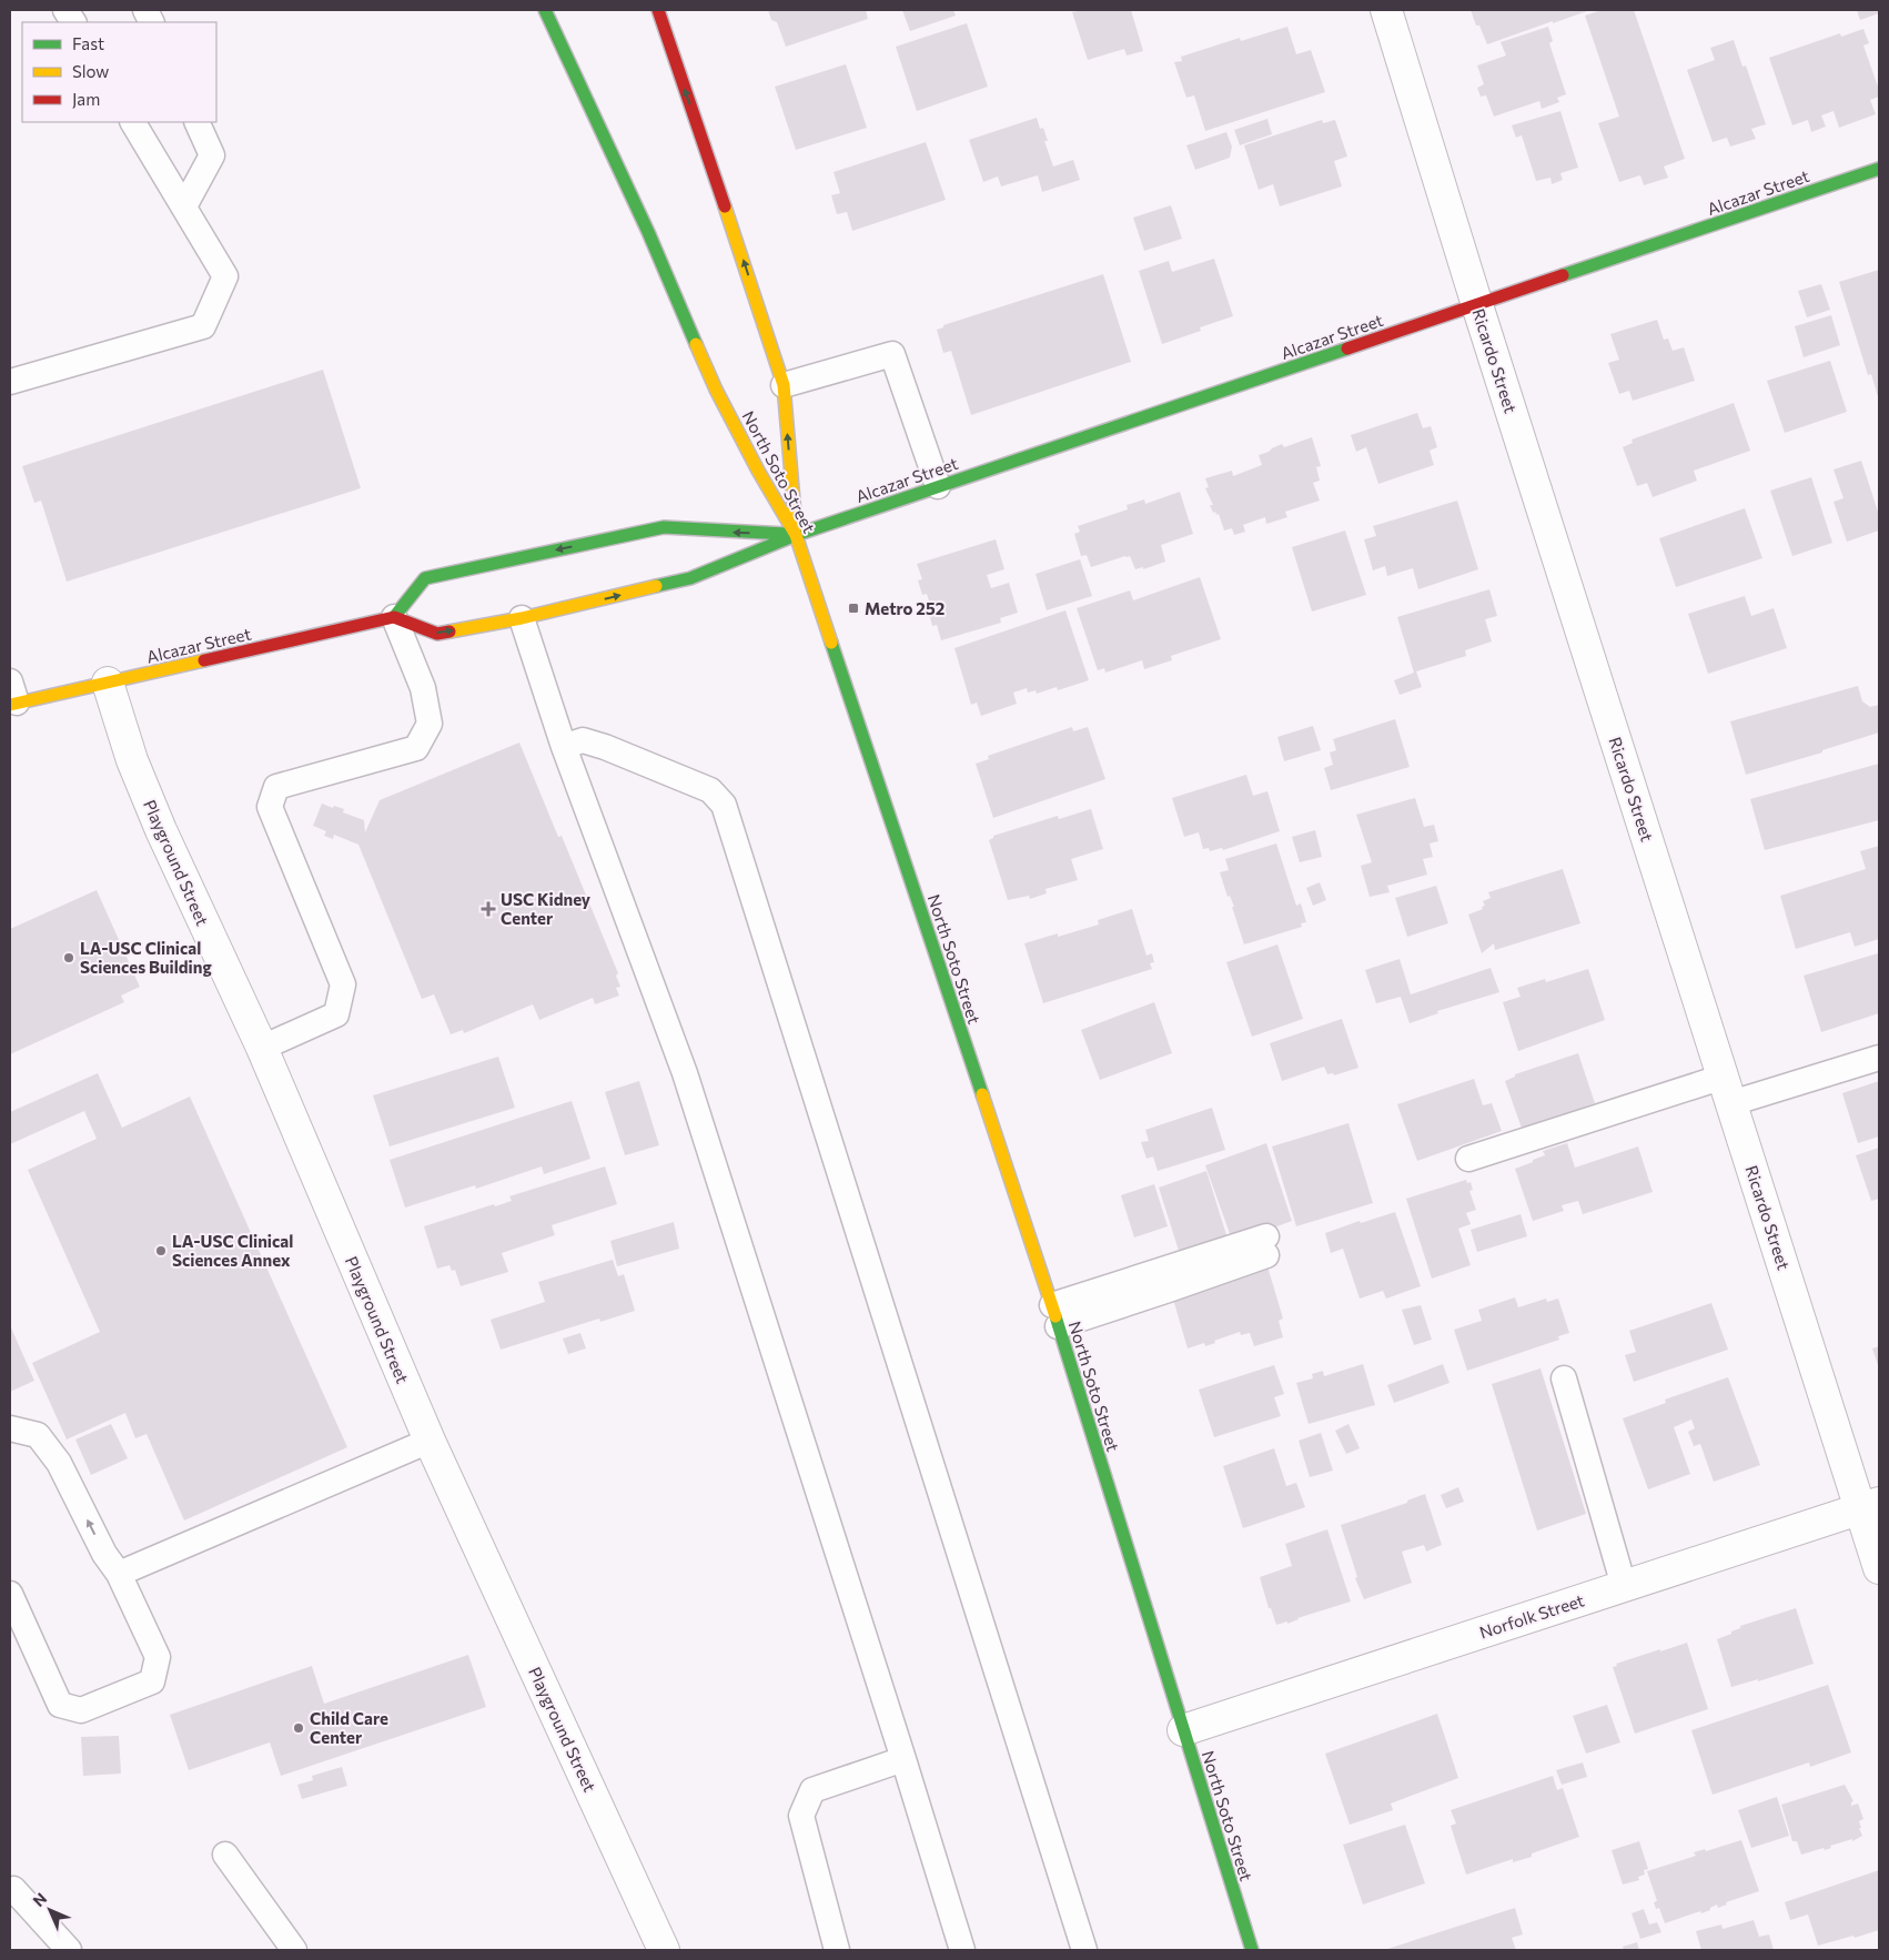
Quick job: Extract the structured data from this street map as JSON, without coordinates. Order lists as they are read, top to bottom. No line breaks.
{"streets":{"main road":["Alcazar Street","North Soto Street"],"street":["Ricardo Street","Playground Street","Norfolk Street"]},"crossings":[["Alcazar Street","Ricardo Street"],["Alcazar Street","North Soto Street"],["Alcazar Street","Playground Street"],["Ricardo Street","Norfolk Street"],["North Soto Street","Norfolk Street"]],"places":{"transit":["Metro 252"],"health":["USC Kidney Center"],"other":["LA-USC Clinical Sciences Building","LA-USC Clinical Sciences Annex","Child Care Center"]},"legend":["Fast","Slow","Jam"],"north":"top left"}
